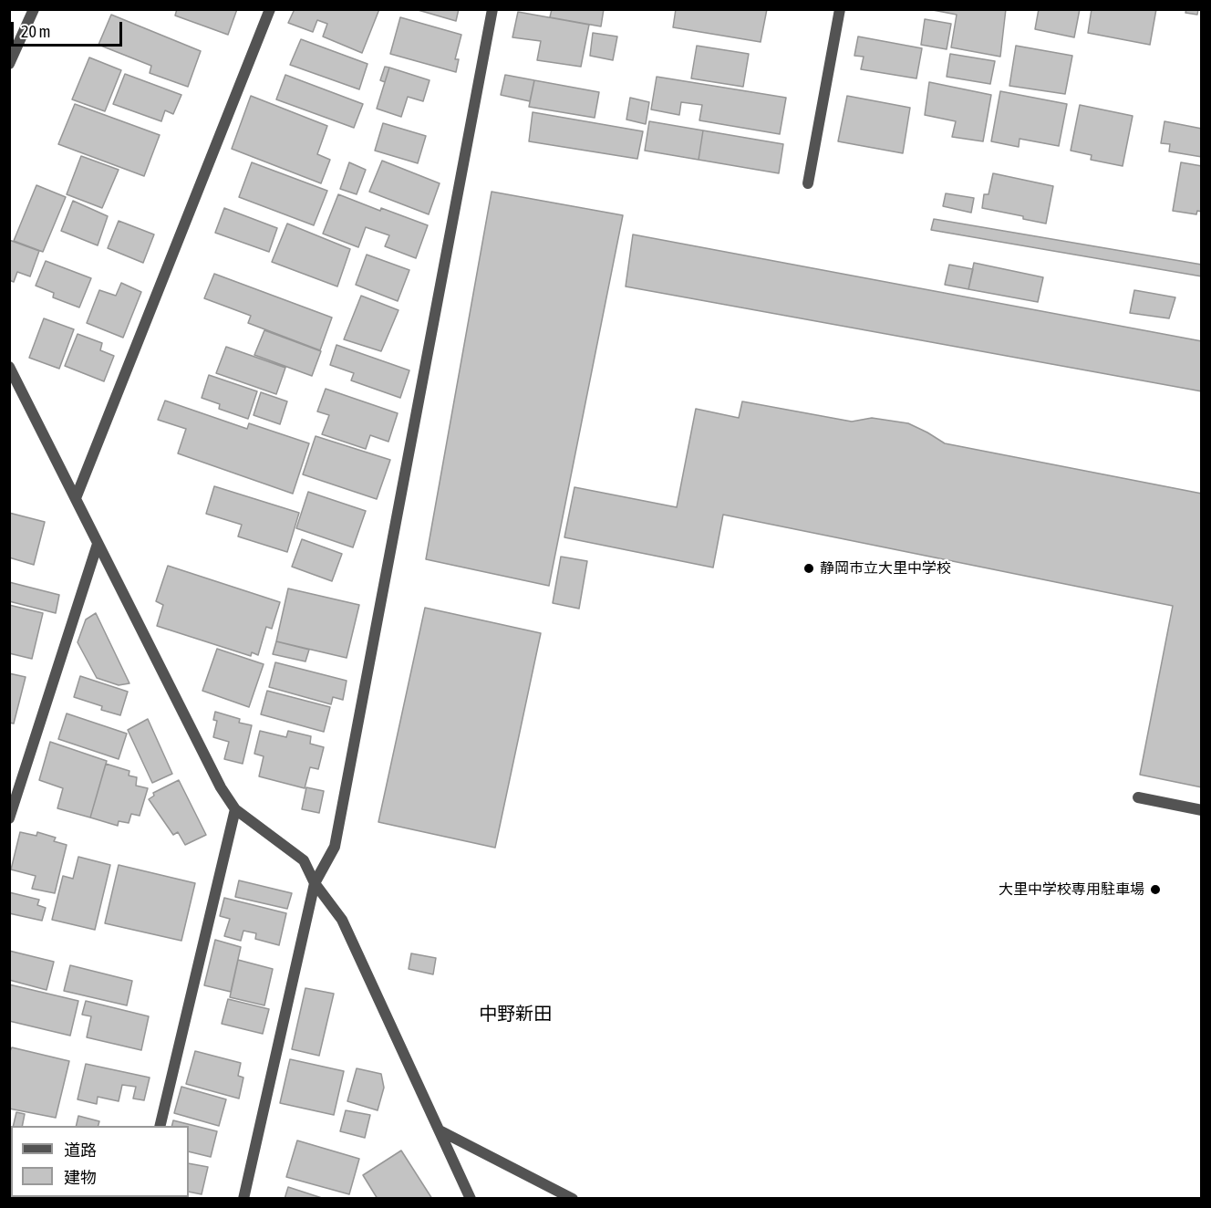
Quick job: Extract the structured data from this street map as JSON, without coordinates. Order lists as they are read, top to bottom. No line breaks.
{"districts":["中野新田"],"places":["静岡市立大里中学校","大里中学校専用駐車場"],"legend":["道路","建物"],"scale_bar":"20 m"}
